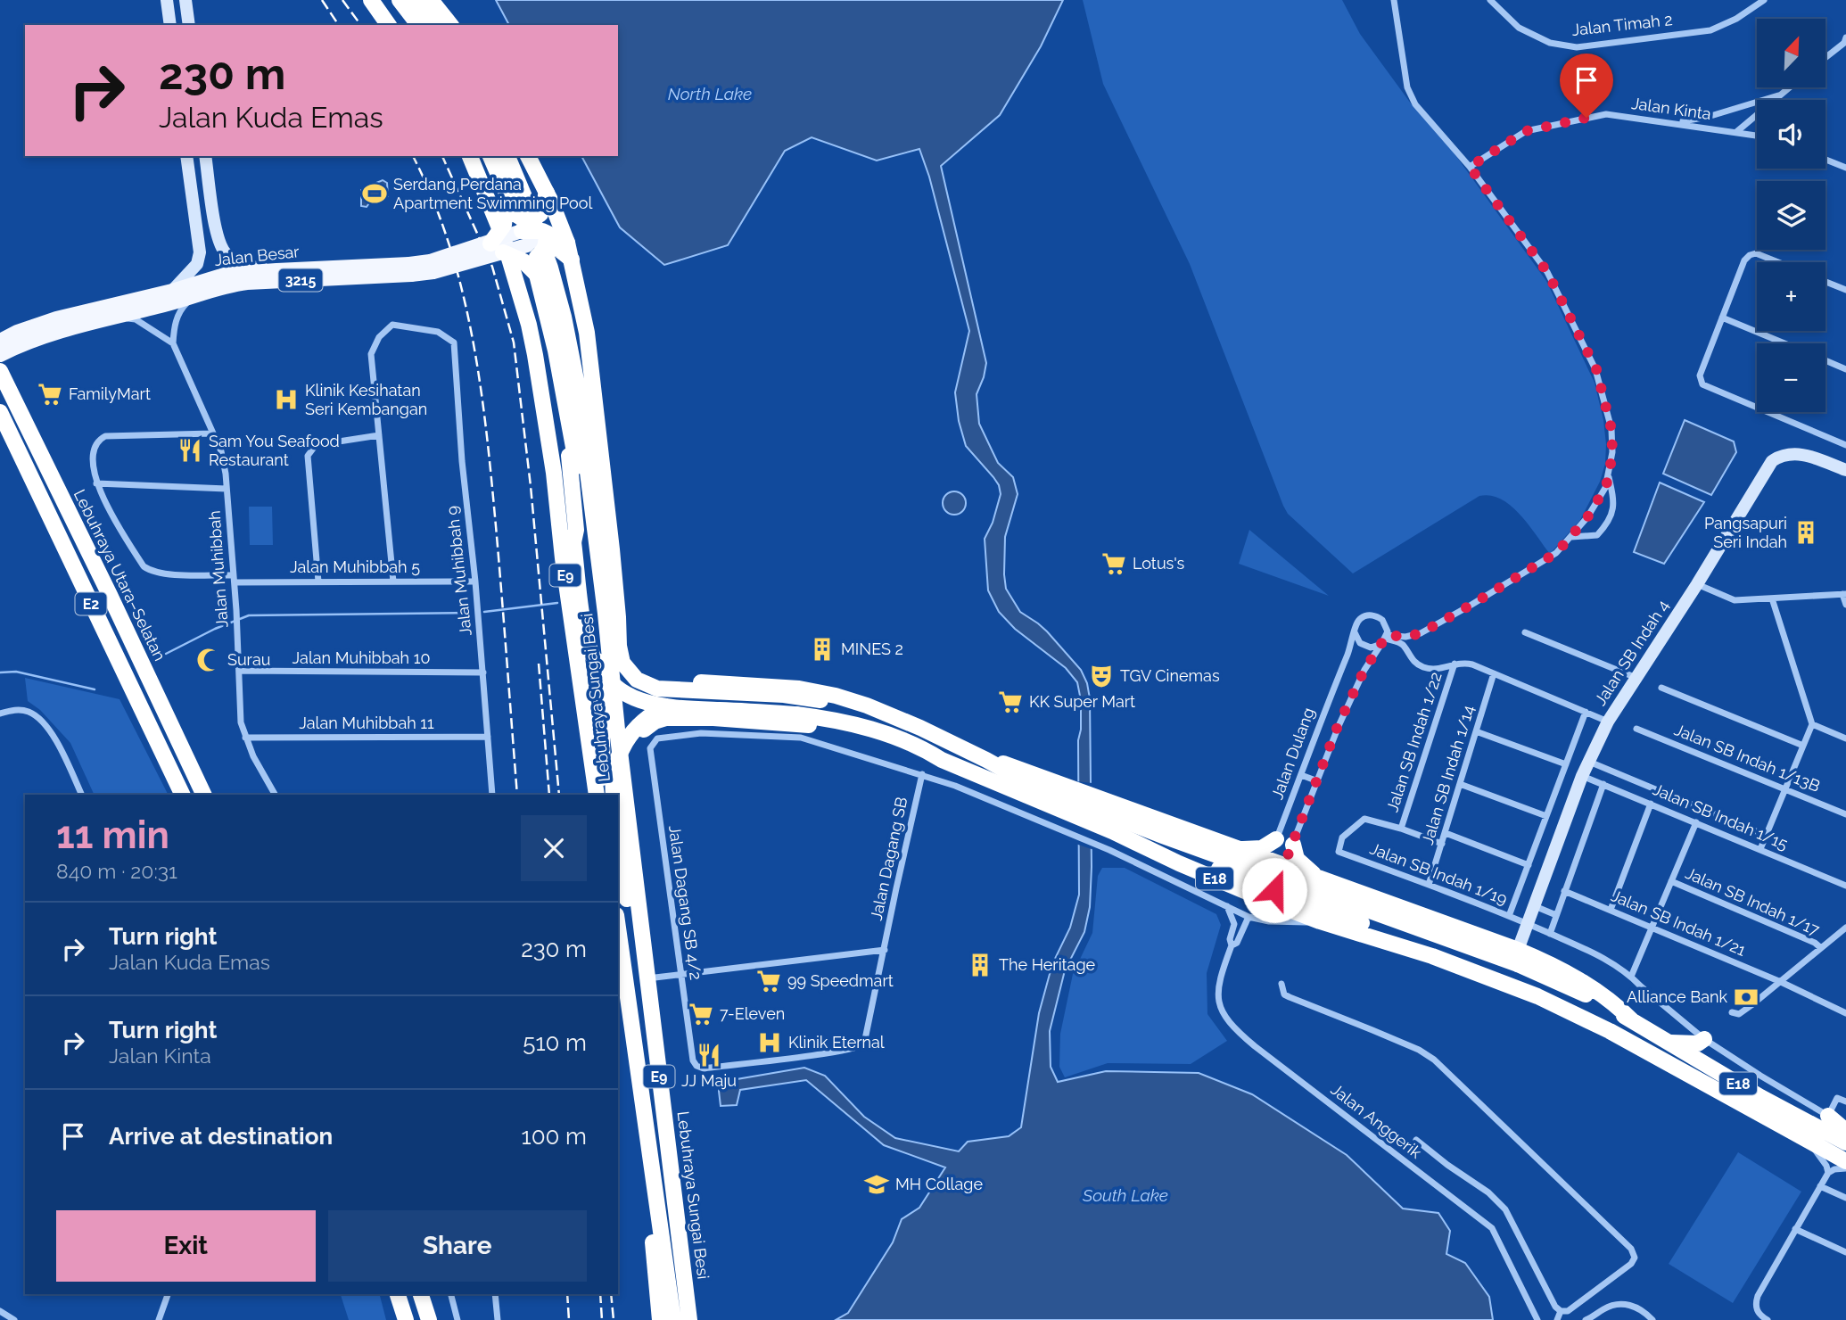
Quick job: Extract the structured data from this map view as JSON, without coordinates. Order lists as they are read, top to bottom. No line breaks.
{"streets":{"highway":["Lebuhraya Utara–Selatan","E9","E2","Lebuhraya Sungai Besi","E18"],"main road":["Jalan Besar","3215"],"street":["Jalan Timah 2","Jalan Kinta","Jalan Muhibbah 5","Jalan Muhibbah","Jalan Muhibbah 9","Jalan SB Indah 4","Jalan Muhibbah 10","Jalan Muhibbah 11","Jalan SB Indah 1/22","Jalan Dulang","Jalan SB Indah 1/13B","Jalan SB Indah 1/14","Jalan SB Indah 1/15","Jalan Dagang SB","Jalan SB Indah 1/19","Jalan SB Indah 1/17","Jalan Dagang SB 4/2","Jalan SB Indah 1/21","Jalan Anggerik"]},"crossings":[["Jalan Muhibbah 5","Jalan Muhibbah"],["Jalan Muhibbah 5","Jalan Muhibbah 9"],["Jalan Muhibbah","Jalan Muhibbah 10"],["Jalan Muhibbah","Jalan Muhibbah 11"],["Jalan Muhibbah 9","Jalan Muhibbah 10"],["Jalan Muhibbah 9","Jalan Muhibbah 11"],["Jalan SB Indah 4","Jalan SB Indah 1/15"],["Jalan SB Indah 4","Jalan SB Indah 1/19"],["Jalan SB Indah 4","E18"],["Jalan SB Indah 1/22","Jalan SB Indah 1/19"],["Jalan SB Indah 1/14","Jalan SB Indah 1/19"],["Jalan Dagang SB","Jalan Dagang SB 4/2"]],"water":["North Lake","South Lake"],"places":{"sports":["Serdang Perdana Apartment Swimming Pool"],"supermarket":["FamilyMart","Lotus's","KK Super Mart","99 Speedmart","7-Eleven"],"hospital":["Klinik Kesihatan Seri Kembangan","Klinik Eternal"],"restaurant":["Sam You Seafood Restaurant","JJ Maju"],"building":["Pangsapuri Seri Indah","MINES 2","The Heritage"],"mosque":["Surau"],"theatre":["TGV Cinemas"],"bank":["Alliance Bank"],"school or university":["MH Collage"]},"north":"top right","page":{"map_buttons":["+","−"],"turn":["230 m","Jalan Kuda Emas"],"heading":["11 min","840 m · 20:31"],"list":[{"name":"Turn right","note":"Jalan Kuda Emas","value":"230 m"},{"name":"Turn right","note":"Jalan Kinta","value":"510 m"},{"name":"Arrive at destination","value":"100 m"}],"buttons":["Exit","Share"]}}
